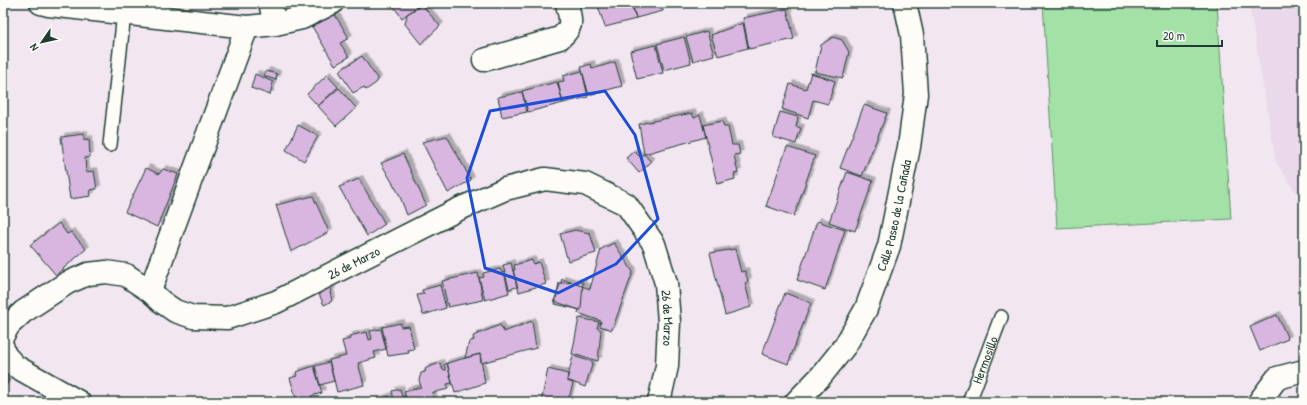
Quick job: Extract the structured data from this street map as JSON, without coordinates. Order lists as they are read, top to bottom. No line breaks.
{"streets":{"street":["Calle Paseo de la Cañada","26 de Marzo"],"lane":["Hermosillo"]},"scale_bar":"20 m","north":"bottom left"}
